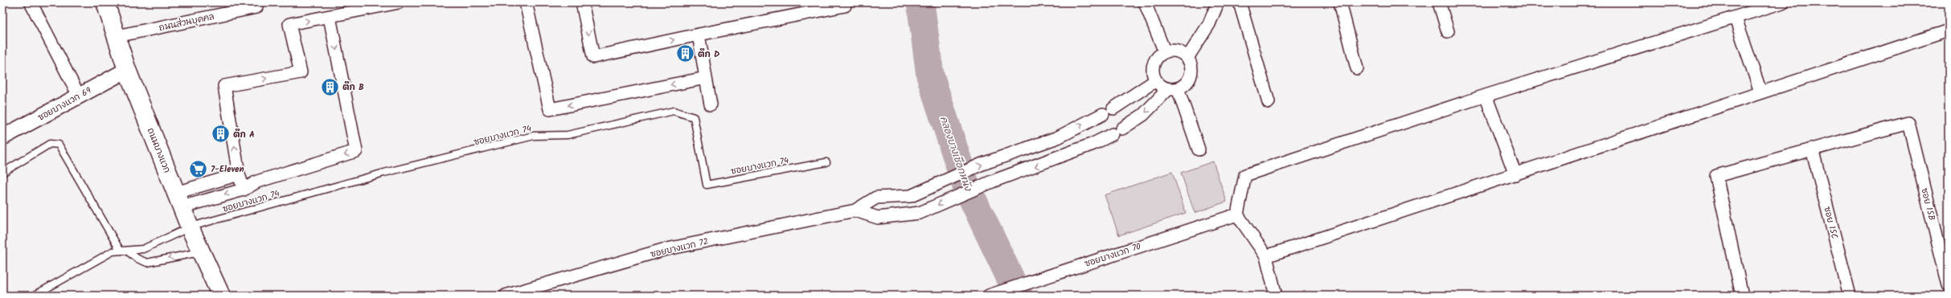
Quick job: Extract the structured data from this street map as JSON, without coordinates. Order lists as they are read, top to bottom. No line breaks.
{"streets":{"main road":["ถนนบางแวก"],"street":["ถนนส่วนบุคคล","ซอยบางแวก 69","ซอย 15B","ซอย 15C","ซอยบางแวก 72","ซอยบางแวก 70"],"lane":["ซอยบางแวก 74"]},"crossings":[["ถนนส่วนบุคคล","ถนนบางแวก"],["ซอยบางแวก 69","ถนนบางแวก"],["ซอยบางแวก 74","ถนนบางแวก"],["ซอย 15B","ซอย 15C"]],"water":["คลองบางเชือกหนัง"],"places":{"building":["ตึก D","ตึก B","ตึก A"],"supermarket":["7-Eleven"]}}
